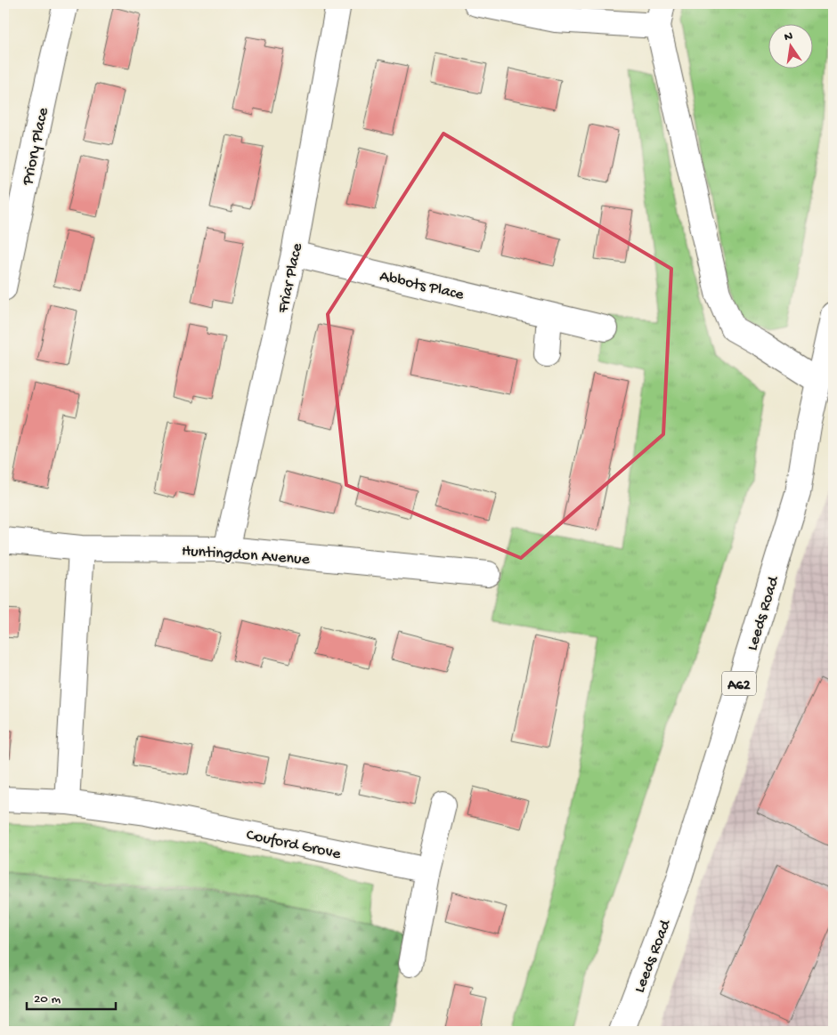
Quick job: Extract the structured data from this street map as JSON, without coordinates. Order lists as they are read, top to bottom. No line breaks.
{"streets":{"street":["Priory Place","Friar Place","Abbots Place","Huntingdon Avenue","Leeds Road","A62","Couford Grove"]},"crossings":[["Friar Place","Abbots Place"],["Friar Place","Huntingdon Avenue"]],"scale_bar":"20 m","north":"top"}
